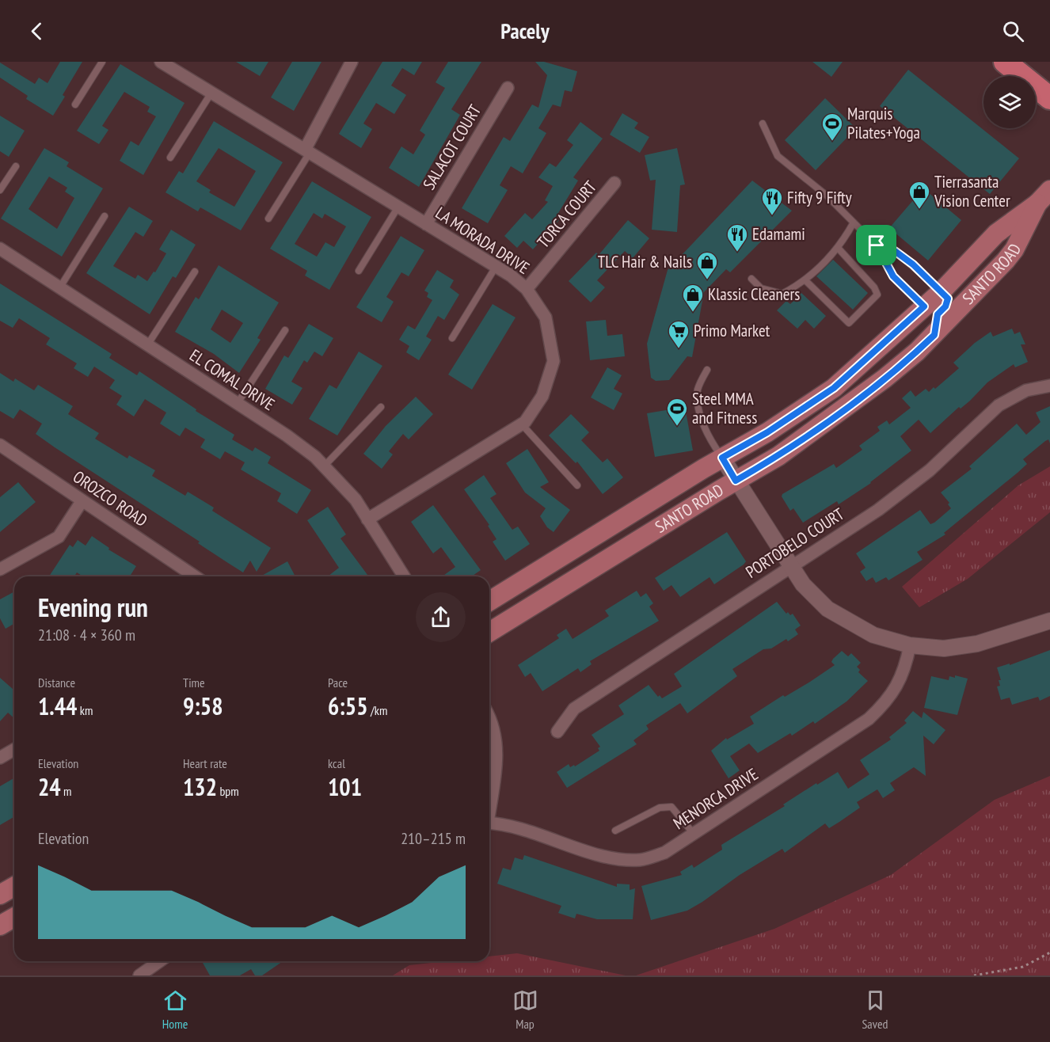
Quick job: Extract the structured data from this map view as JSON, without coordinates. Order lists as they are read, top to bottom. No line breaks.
{"streets":{"main road":["SANTO ROAD"],"street":["SALACOT COURT","TORCA COURT","LA MORADA DRIVE","EL COMAL DRIVE","OROZCO ROAD","PORTOBELO COURT","MENORCA DRIVE"]},"crossings":[["SALACOT COURT","LA MORADA DRIVE"],["TORCA COURT","LA MORADA DRIVE"],["LA MORADA DRIVE","EL COMAL DRIVE"]],"places":{"sports":["Marquis Pilates+Yoga","Steel MMA and Fitness"],"shop":["Tierrasanta Vision Center","TLC Hair & Nails","Klassic Cleaners"],"restaurant":["Fifty 9 Fifty","Edamami"],"supermarket":["Primo Market"]},"page":{"header":"Pacely","heading":["Evening run","21:08 · 4 × 360 m"],"stats":[["Distance","1.44 km"],["Time","9:58"],["Pace","6:55 /km"],["Elevation","24 m"],["Heart rate","132 bpm"],["kcal","101"]],"chart":["Elevation","210–215 m"],"tabs":["Home","Map","Saved"]}}
